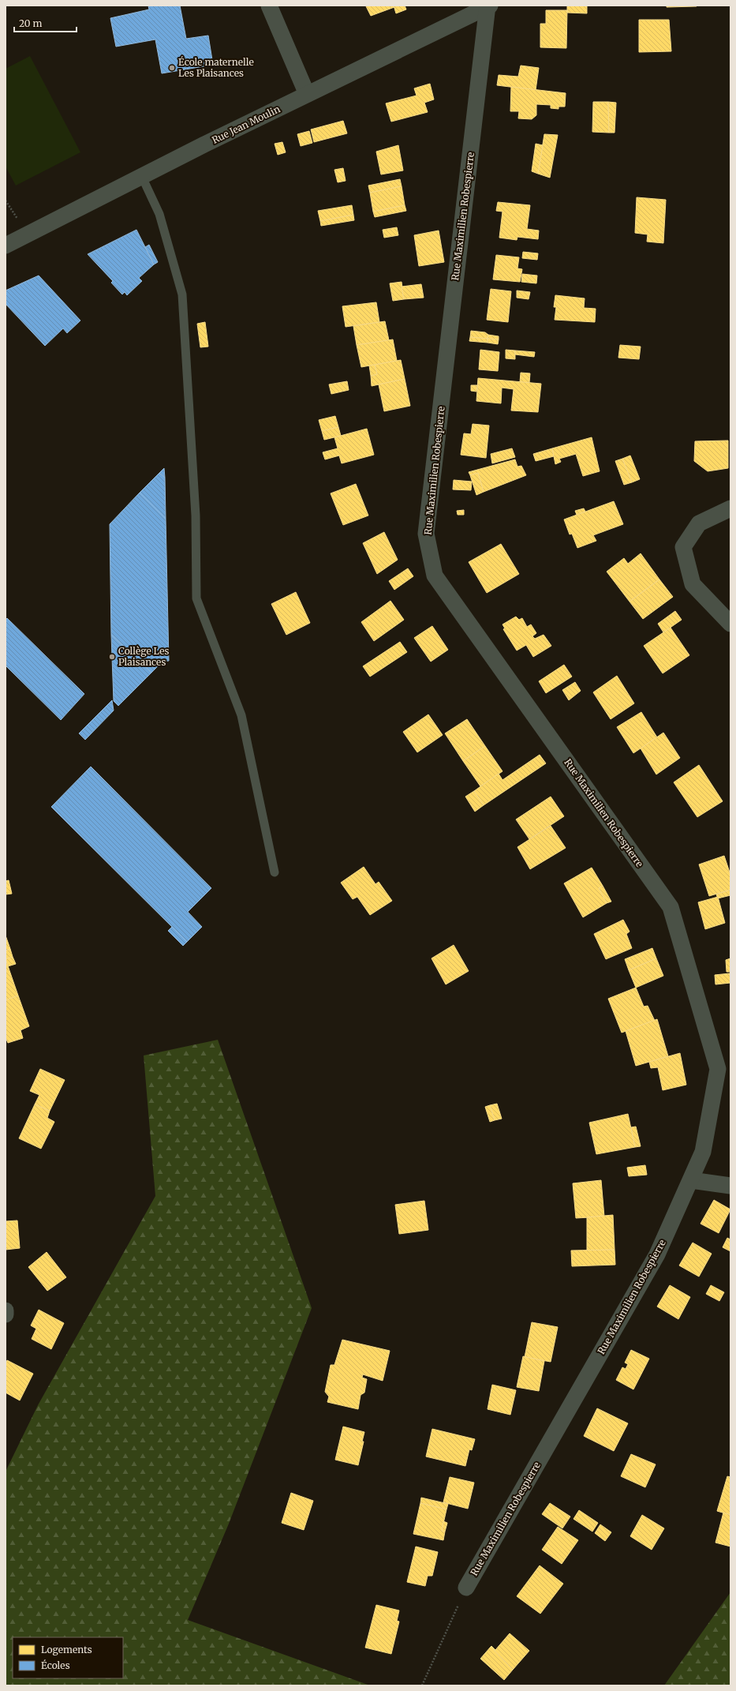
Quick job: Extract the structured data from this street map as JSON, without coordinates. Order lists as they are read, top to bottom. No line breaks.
{"streets":{"street":["Rue Jean Moulin","Rue Maximilien Robespierre"]},"crossings":[["Rue Jean Moulin","Rue Maximilien Robespierre"]],"places":["École maternelle Les Plaisances","Collège Les Plaisances"],"legend":["Logements","Écoles"],"scale_bar":"20 m"}
